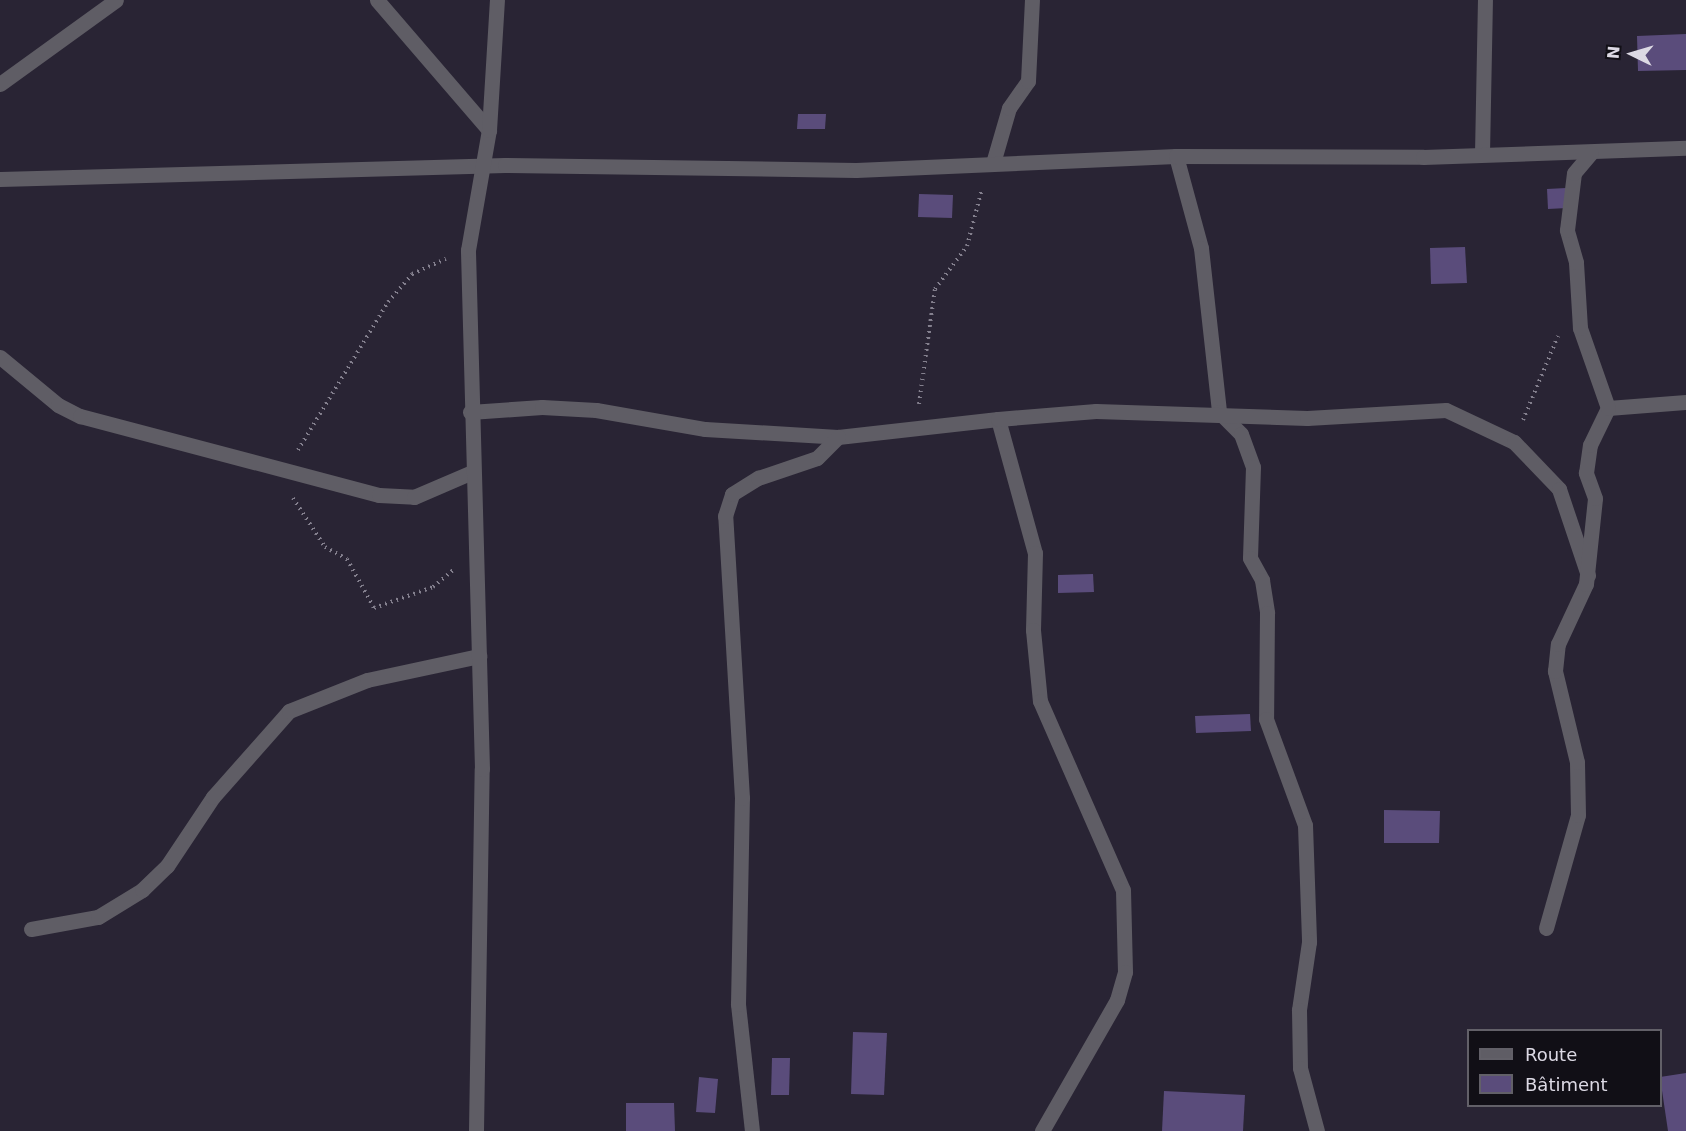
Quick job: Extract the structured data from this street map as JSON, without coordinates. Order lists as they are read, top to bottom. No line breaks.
{"legend":["Route","Bâtiment"],"north":"left"}
